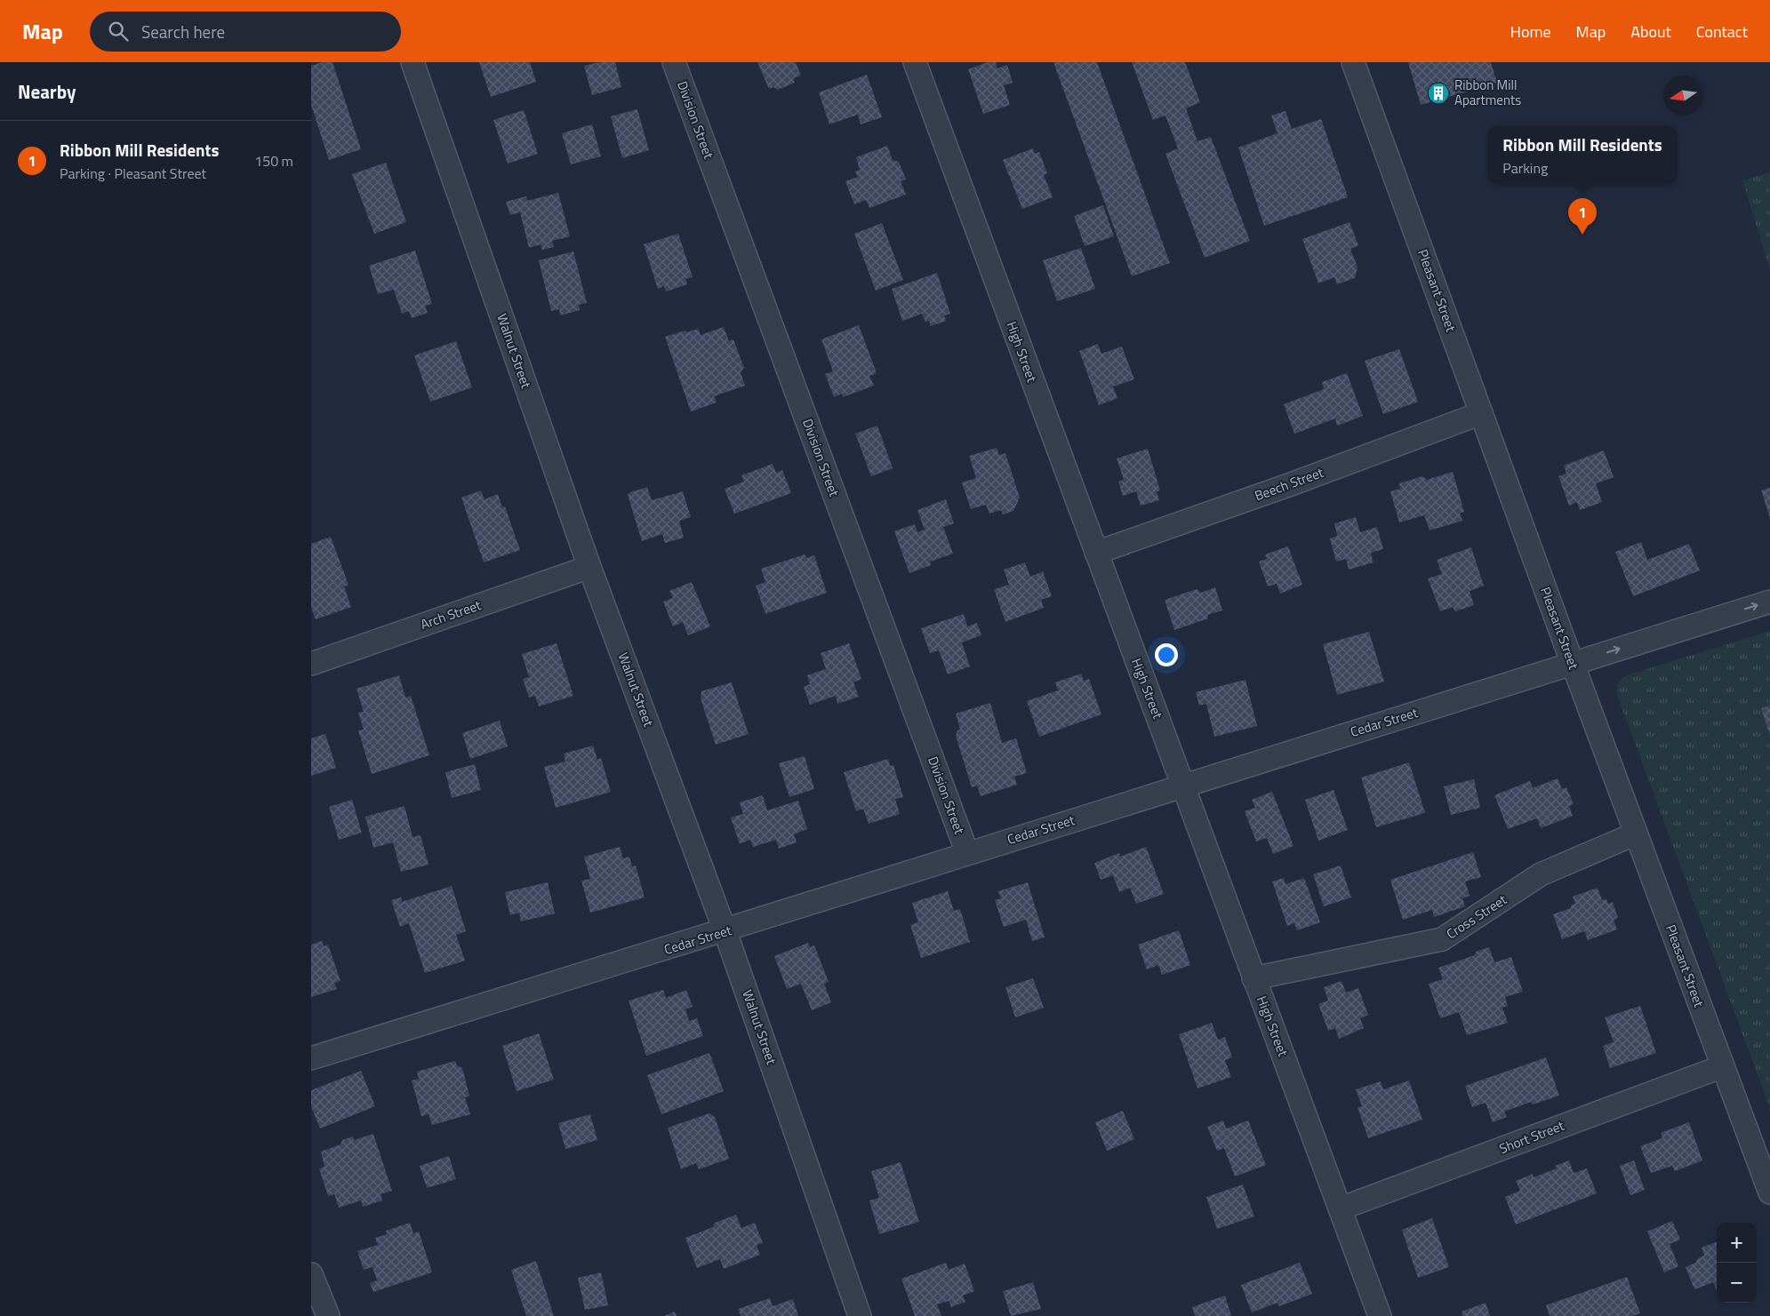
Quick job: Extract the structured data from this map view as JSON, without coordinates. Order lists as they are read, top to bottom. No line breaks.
{"streets":{"street":["Division Street","Pleasant Street","Walnut Street","High Street","Beech Street","Arch Street","Cedar Street","Cross Street","Short Street"]},"crossings":[["Division Street","Cedar Street"],["Pleasant Street","Beech Street"],["Pleasant Street","Cedar Street"],["Pleasant Street","Cross Street"],["Pleasant Street","Short Street"],["Walnut Street","Arch Street"],["Walnut Street","Cedar Street"],["High Street","Beech Street"],["High Street","Cedar Street"],["High Street","Cross Street"],["High Street","Short Street"]],"places":{"building":["Ribbon Mill Apartments"]},"north":"left","page":{"header":"Map","search":"Search here","nav":["Home","Map","About","Contact"],"heading":"Nearby","list":[{"mark":"1","name":"Ribbon Mill Residents","note":"Parking · Pleasant Street","value":"150 m"}],"popup":["Ribbon Mill Residents","Parking"],"pins":"1","map_buttons":["+","−"]}}
